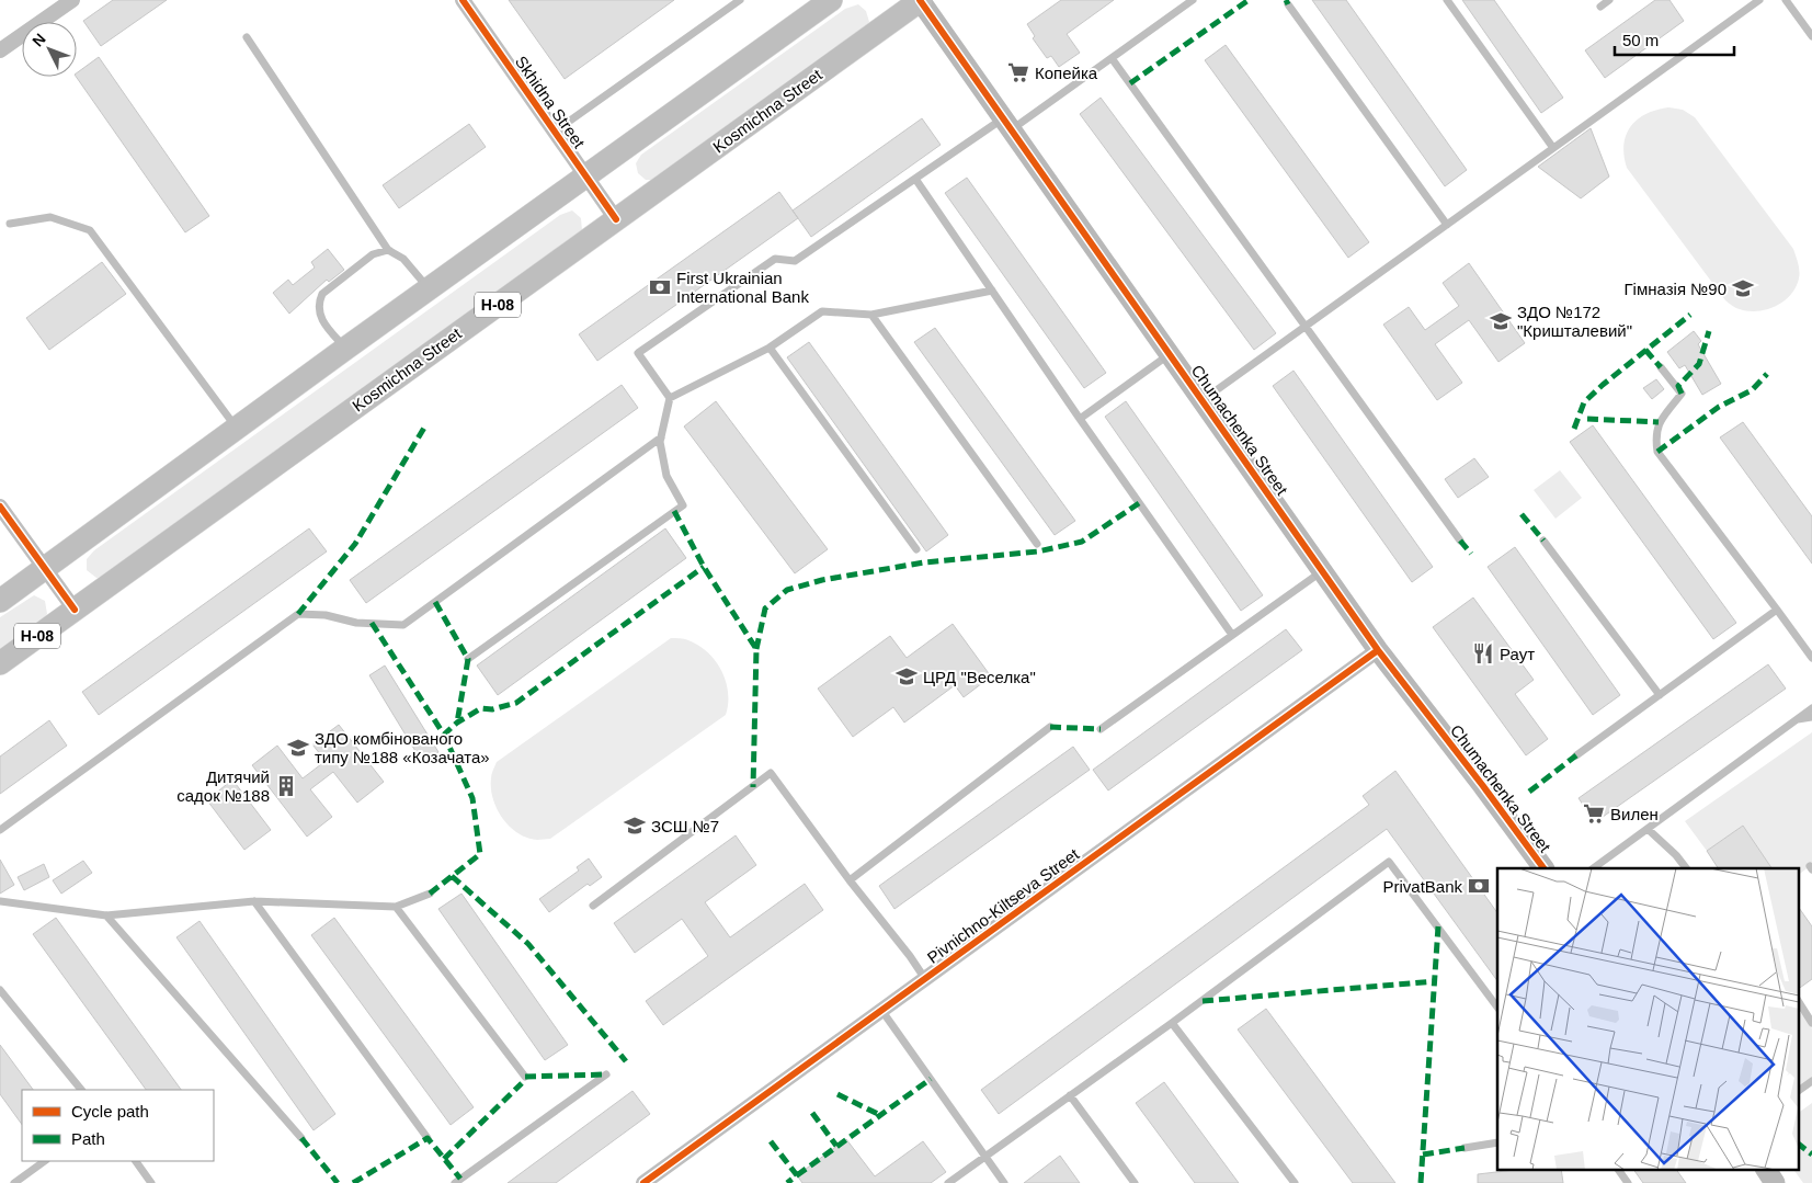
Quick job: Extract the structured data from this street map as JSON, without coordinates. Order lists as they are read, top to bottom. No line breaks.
{"streets":{"main road":["Kosmichna Street","Н-08"],"street":["Skhidna Street","Chumachenka Street","Pivnichno-Kiltseva Street"]},"crossings":[["Skhidna Street","Kosmichna Street"],["Kosmichna Street","Chumachenka Street"],["Chumachenka Street","Pivnichno-Kiltseva Street"]],"places":{"supermarket":["Копейка","Вилен"],"bank":["First Ukrainian International Bank","PrivatBank"],"school or university":["Гімназія №90","ЗДО №172 \"Кришталевий\"","ЦРД \"Веселка\"","ЗДО комбінованого типу №188 «Козачата»","ЗСШ №7"],"restaurant":["Раут"],"building":["Дитячий садок №188"]},"legend":["Cycle path","Path"],"scale_bar":"50 m","north":"top left"}
